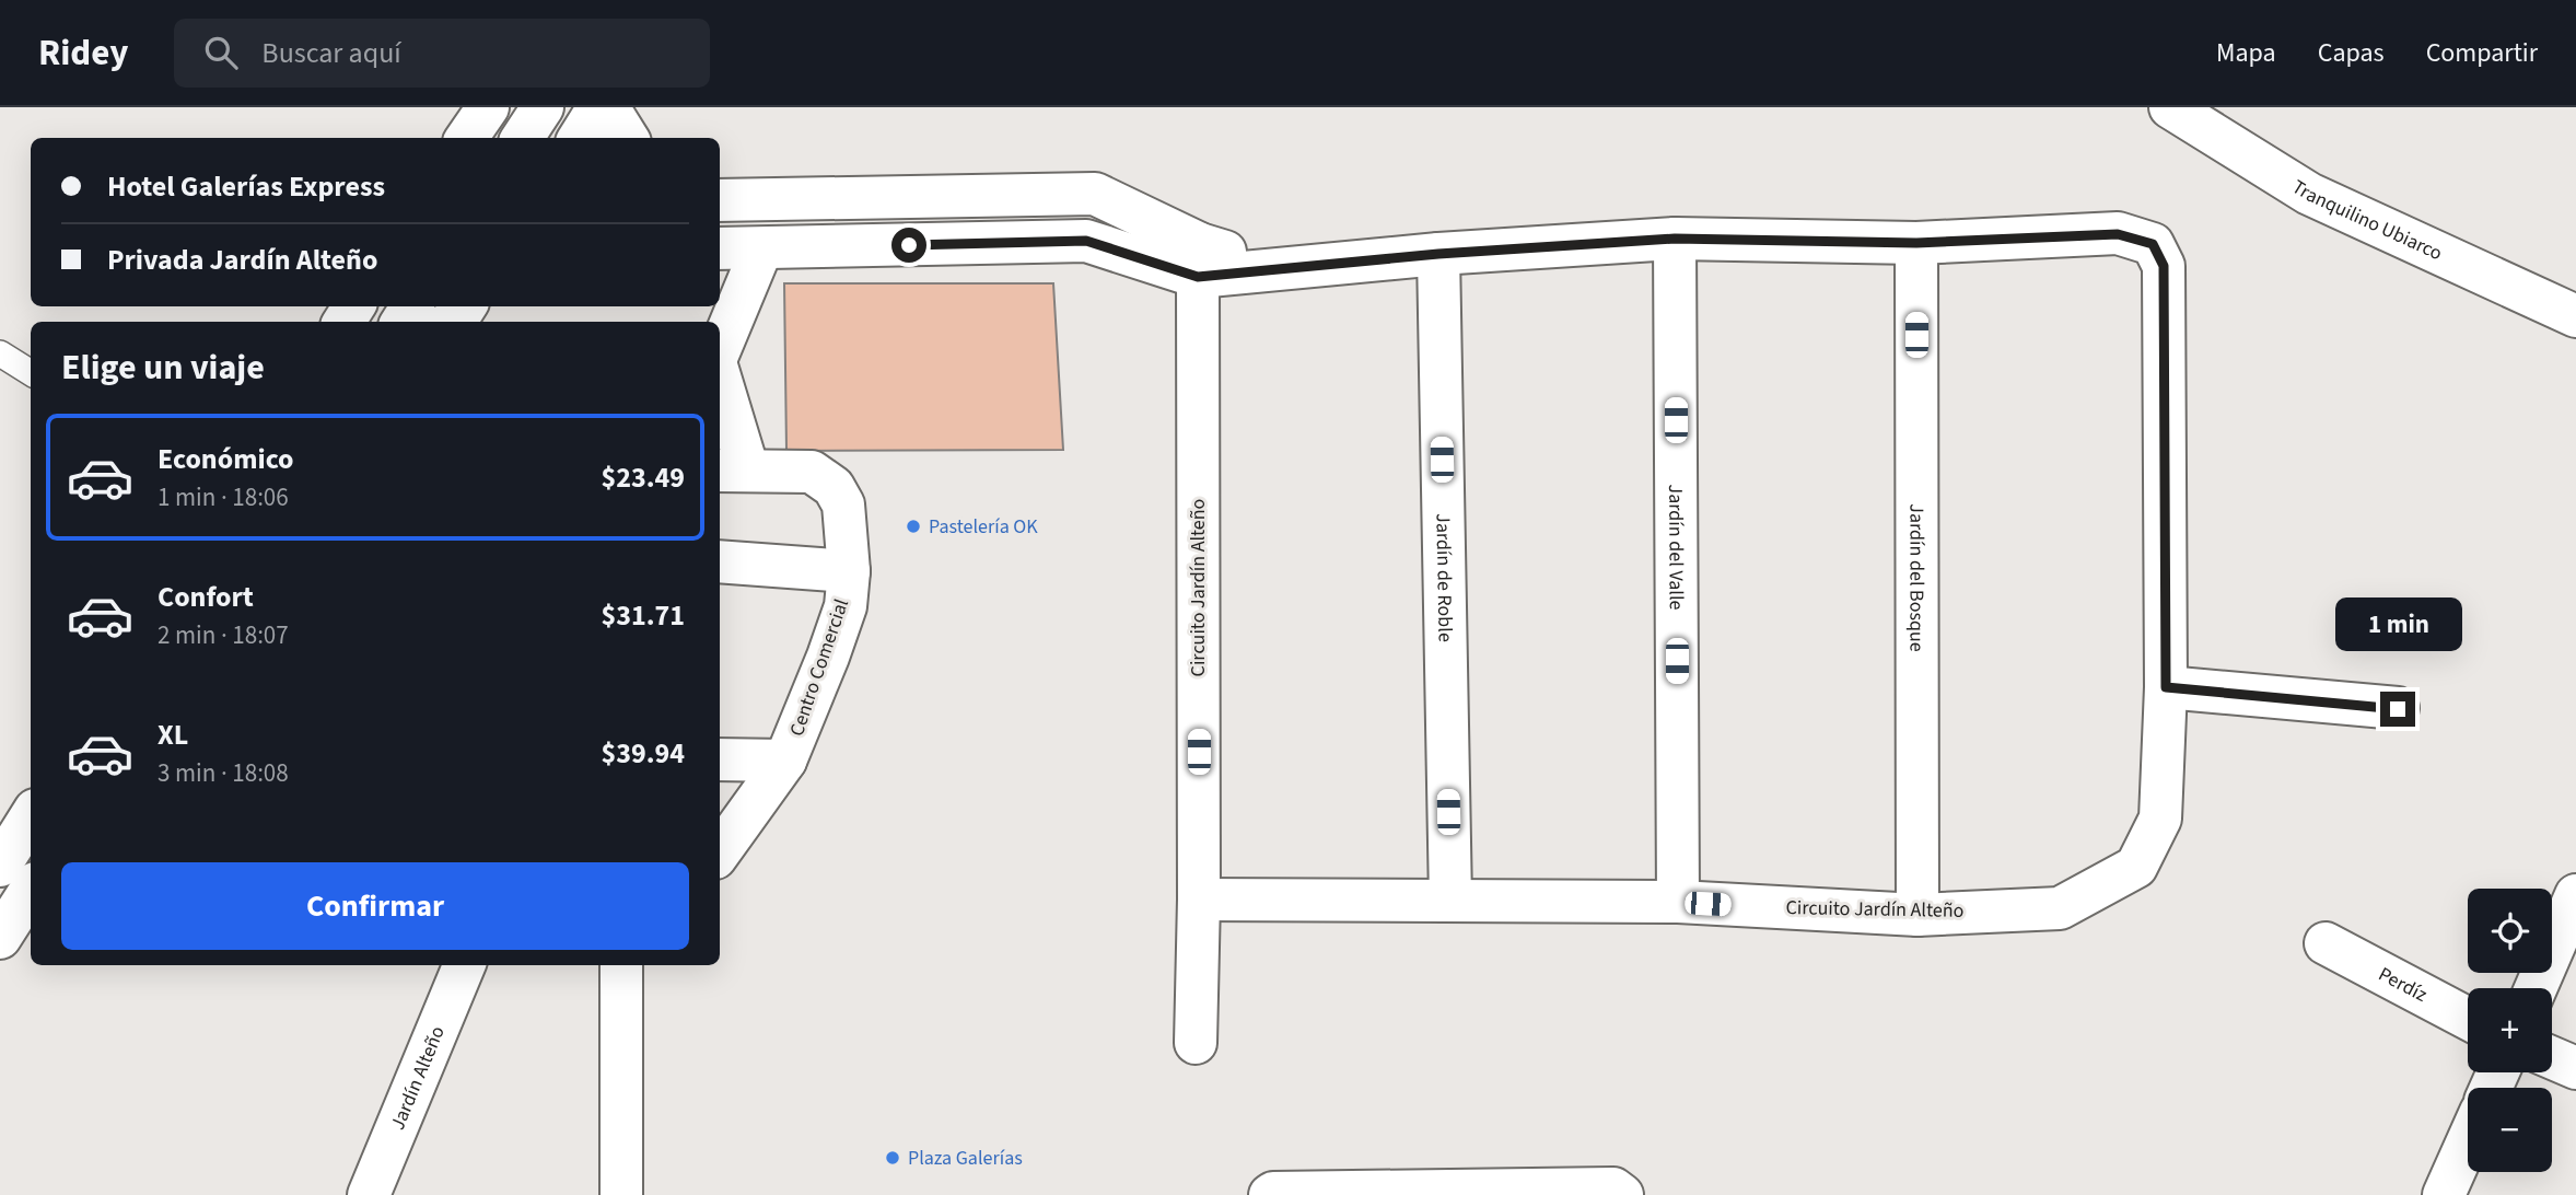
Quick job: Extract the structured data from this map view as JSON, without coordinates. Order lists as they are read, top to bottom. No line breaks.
{"streets":{"street":["Tranquilino Ubiarco","Jardín del Valle","Jardín de Roble","Jardín del Bosque","Circuito Jardín Alteño","Centro Comercial","Perdíz","Jardín Alteño"]},"crossings":[["Jardín del Valle","Circuito Jardín Alteño"],["Jardín de Roble","Circuito Jardín Alteño"],["Jardín del Bosque","Circuito Jardín Alteño"]],"places":["Pastelería OK","Plaza Galerías"],"page":{"header":"Ridey","search":"Buscar aquí","nav":["Mapa","Capas","Compartir"],"banner":["Hotel Galerías Express","Privada Jardín Alteño"],"heading":"Elige un viaje","list":[{"name":"Económico","note":"1 min · 18:06","value":"$23.49"},{"name":"Confort","note":"2 min · 18:07","value":"$31.71"},{"name":"XL","note":"3 min · 18:08","value":"$39.94"}],"bubble":"1 min","buttons":"Confirmar","map_buttons":["+","−"]}}
